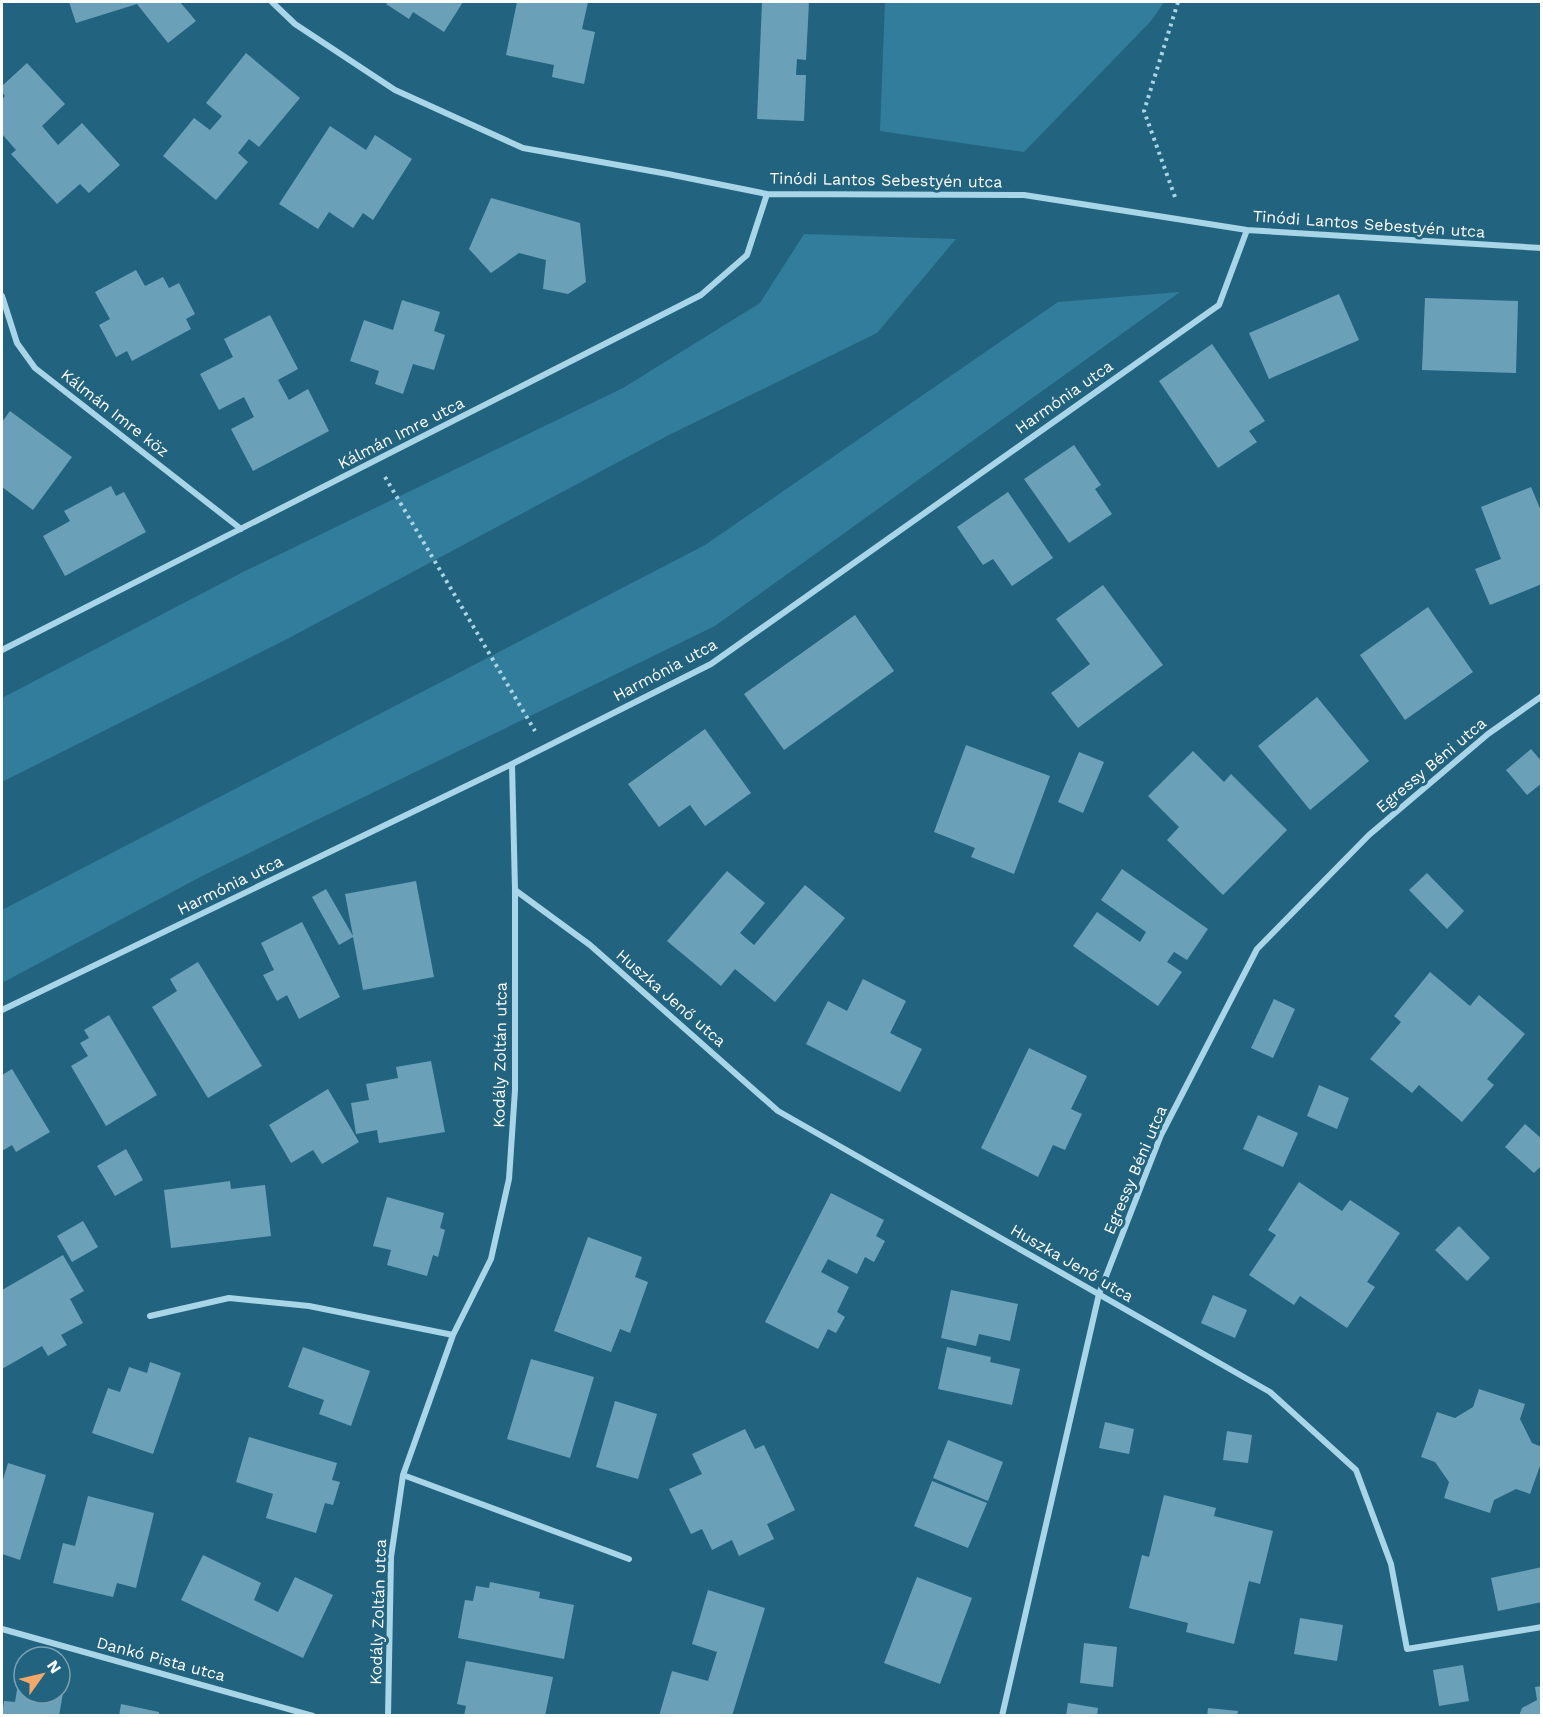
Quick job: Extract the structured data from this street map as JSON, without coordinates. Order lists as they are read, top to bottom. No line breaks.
{"streets":{"street":["Tinódi Lantos Sebestyén utca","Harmónia utca","Kálmán Imre köz","Kálmán Imre utca","Egressy Béni utca","Huszka Jenő utca","Kodály Zoltán utca","Dankó Pista utca"]},"crossings":[["Tinódi Lantos Sebestyén utca","Harmónia utca"],["Tinódi Lantos Sebestyén utca","Kálmán Imre utca"],["Harmónia utca","Kodály Zoltán utca"],["Kálmán Imre köz","Kálmán Imre utca"],["Egressy Béni utca","Huszka Jenő utca"],["Huszka Jenő utca","Kodály Zoltán utca"]],"north":"top right"}
